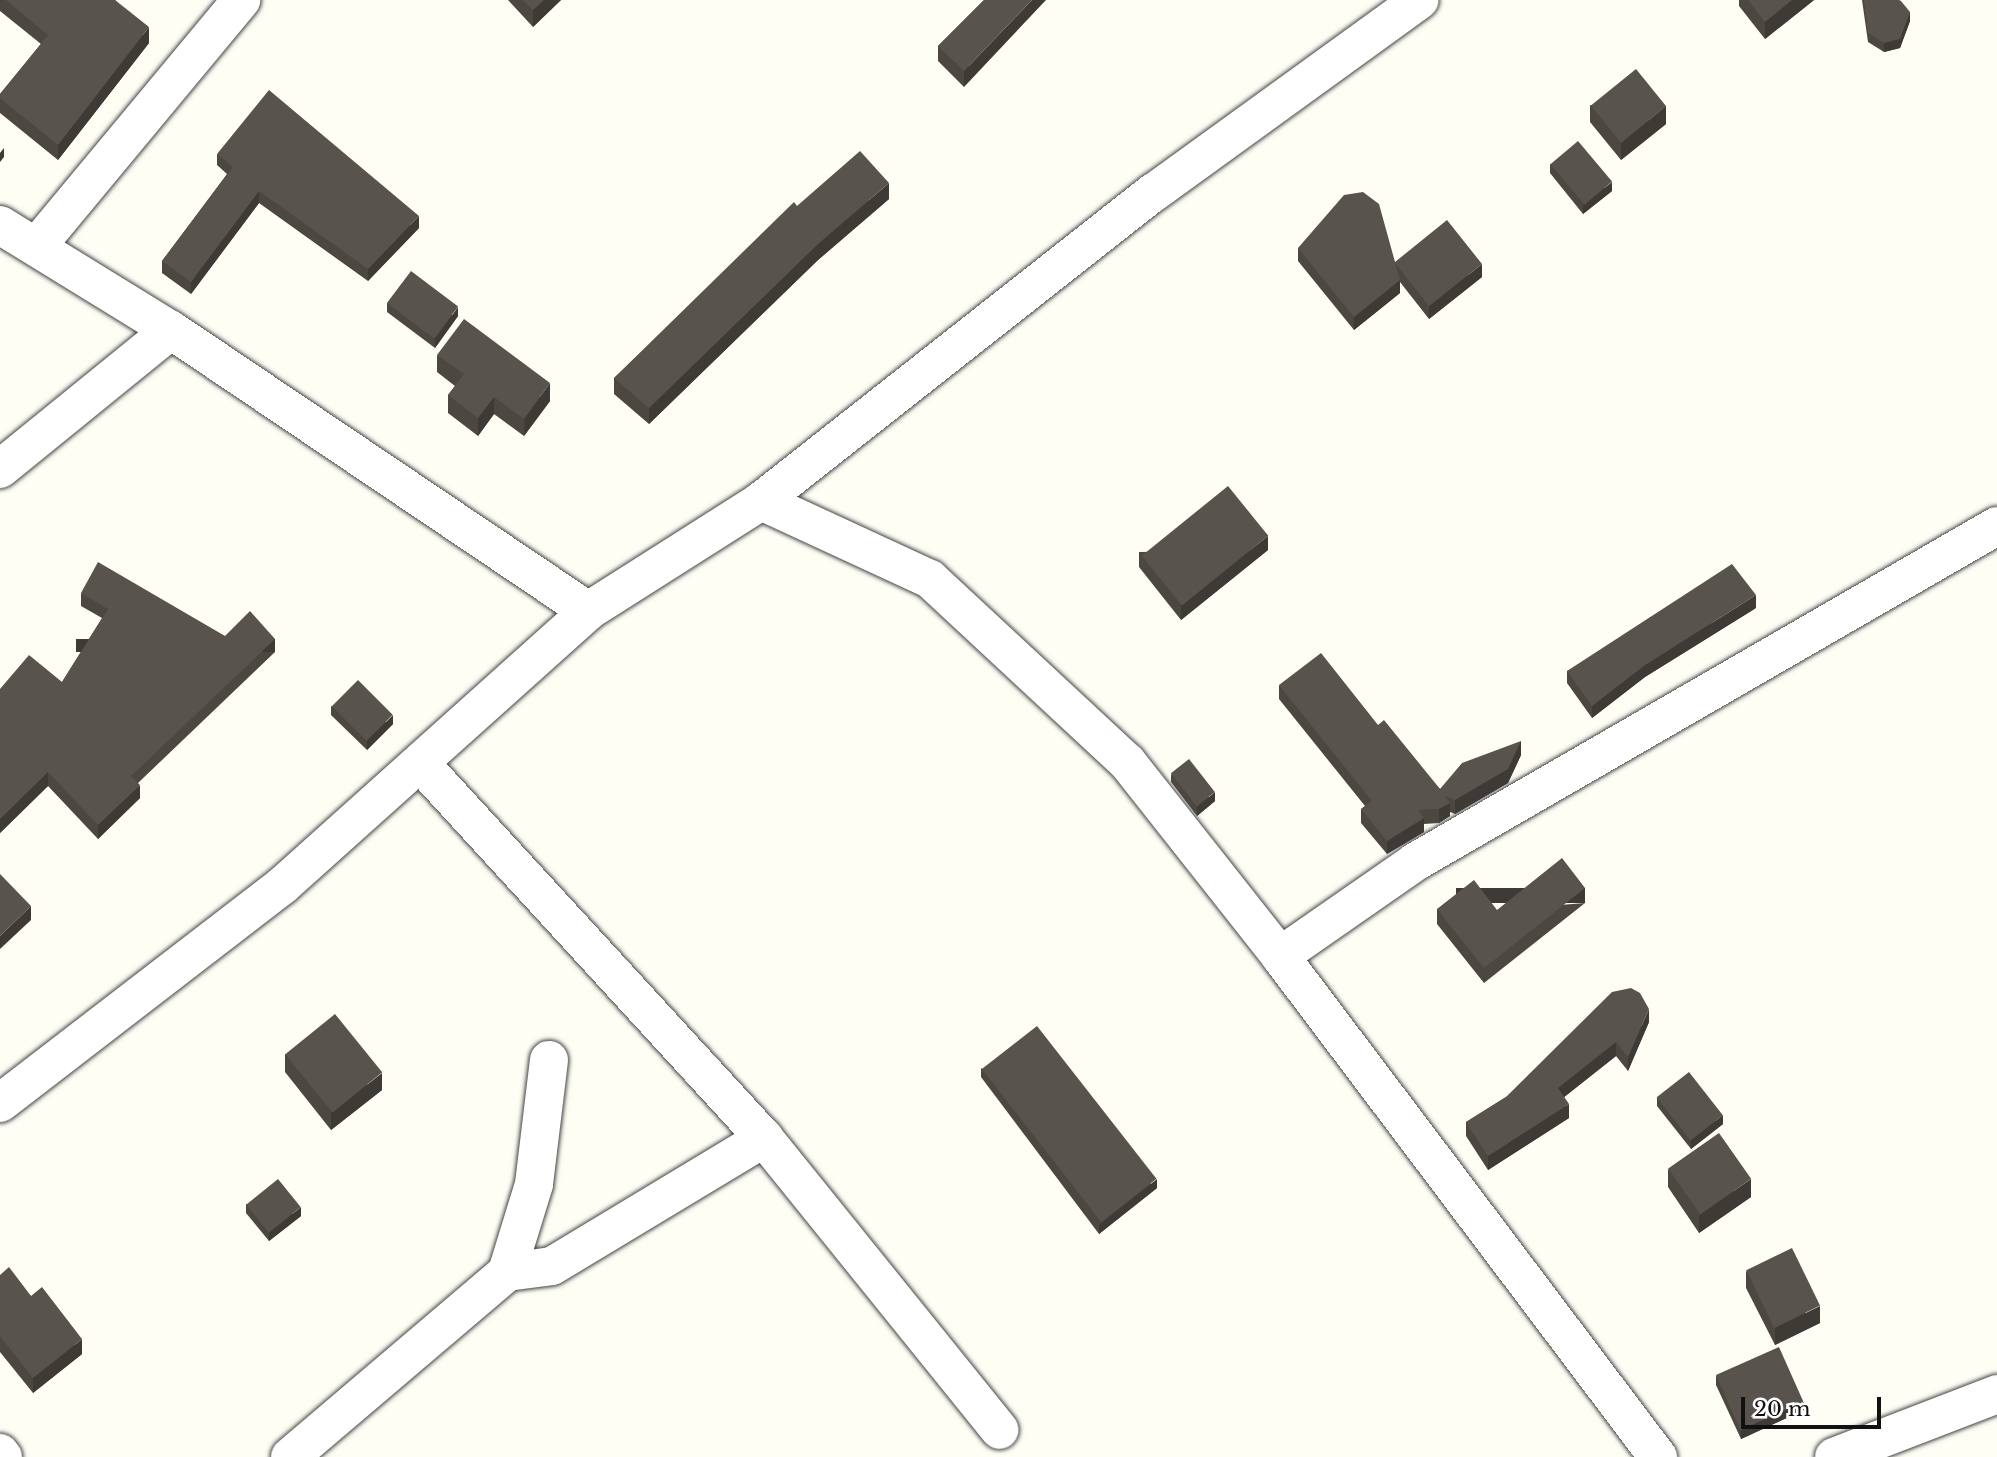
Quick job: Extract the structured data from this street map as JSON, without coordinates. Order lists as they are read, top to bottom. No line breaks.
{"scale_bar":"20 m"}
